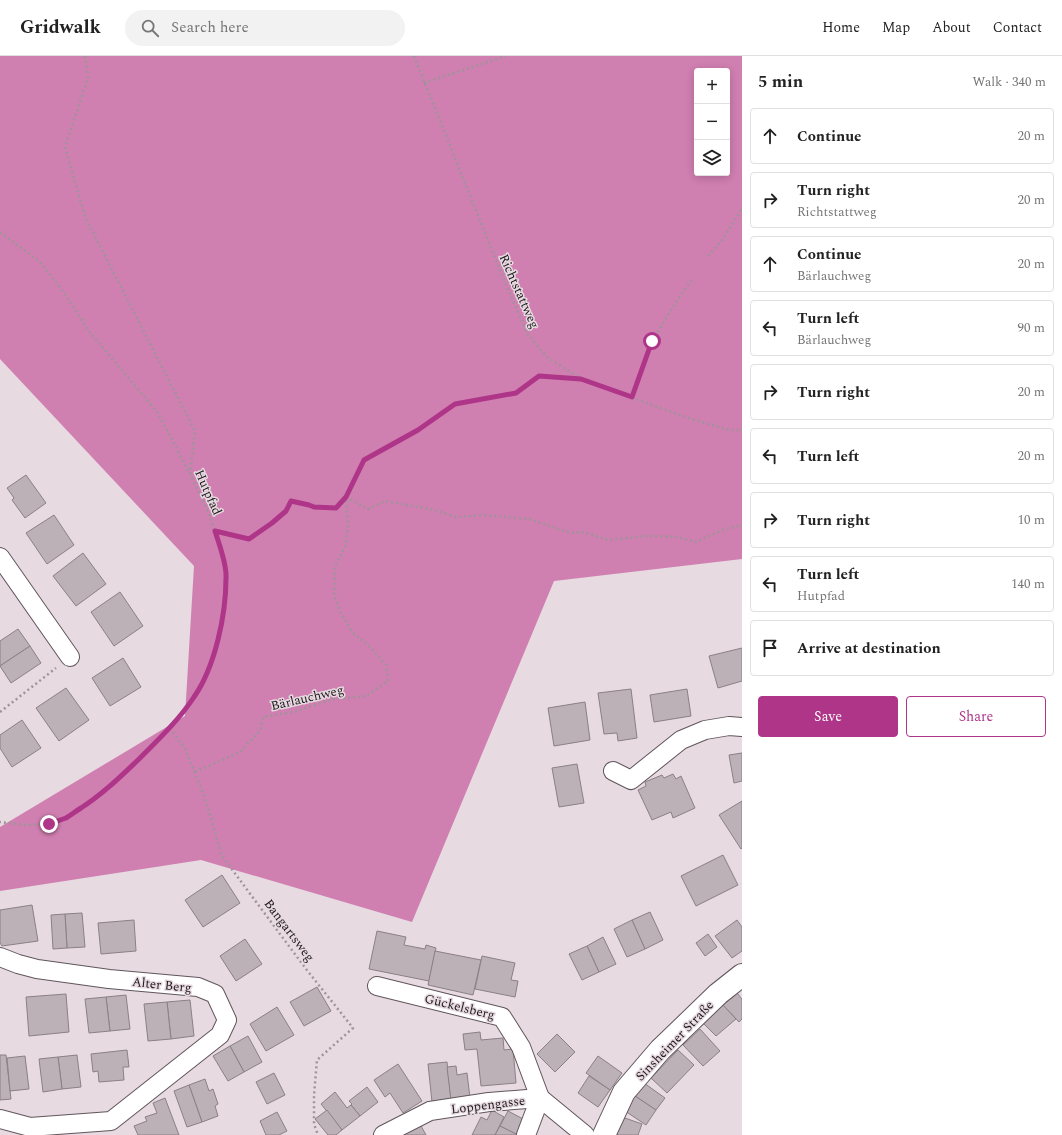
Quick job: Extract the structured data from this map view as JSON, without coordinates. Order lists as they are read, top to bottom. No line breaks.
{"streets":{"street":["Alter Berg","Gückelsberg","Sinsheimer Straße","Loppengasse"],"path":["Richtstattweg","Hutpfad","Bärlauchweg","Bangartsweg"]},"crossings":[["Richtstattweg","Bärlauchweg"],["Hutpfad","Bangartsweg"],["Bärlauchweg","Bangartsweg"],["Gückelsberg","Loppengasse"]],"page":{"header":"Gridwalk","search":"Search here","nav":["Home","Map","About","Contact"],"heading":["5 min","Walk · 340 m"],"map_buttons":["+","−"],"list":[["Continue","20 m"],["Turn right","Richtstattweg","20 m"],["Continue","Bärlauchweg","20 m"],["Turn left","Bärlauchweg","90 m"],["Turn right","20 m"],["Turn left","20 m"],["Turn right","10 m"],["Turn left","Hutpfad","140 m"],"Arrive at destination"],"buttons":["Save","Share"]}}
